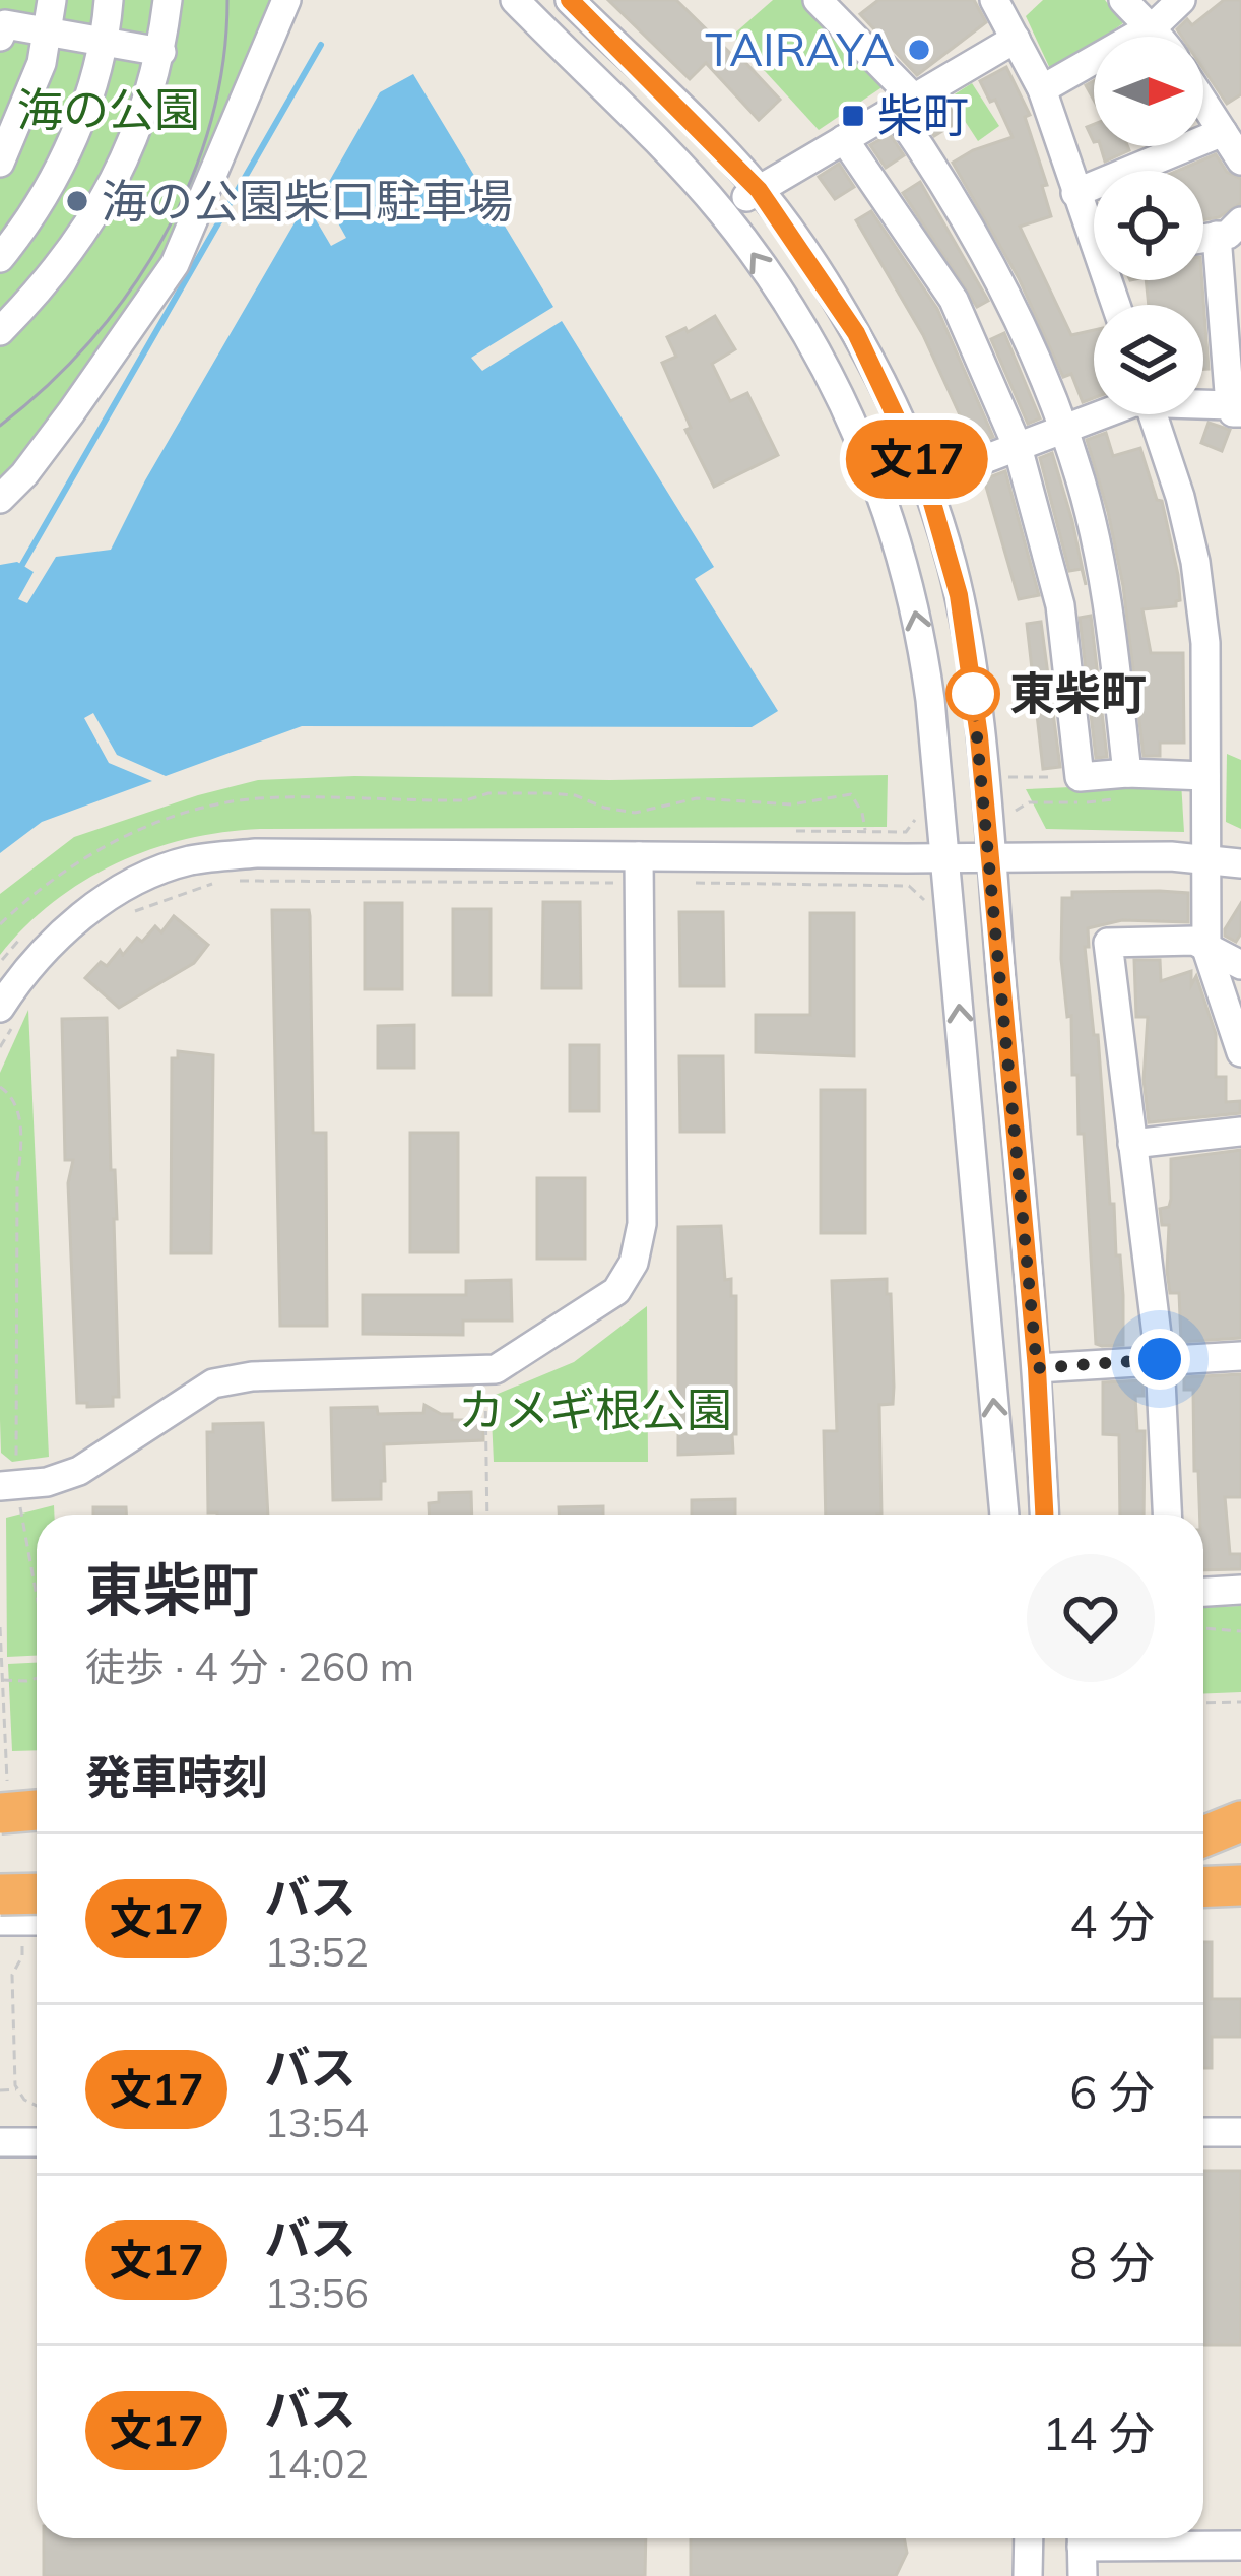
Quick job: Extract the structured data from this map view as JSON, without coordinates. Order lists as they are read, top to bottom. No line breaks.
{"parks":["海の公園","カメギ根公園"],"places":{"other":["TAIRAYA","海の公園柴口駐車場","東柴町"],"transit":["柴町"]},"lines":["bus line 文17"],"north":"right","page":{"on_map":"文17","heading":[["東柴町","徒歩 · 4 分 · 260 m"],"発車時刻"],"list":[{"mark":"文17","name":"バス","note":"13:52","value":"4 分"},{"mark":"文17","name":"バス","note":"13:54","value":"6 分"},{"mark":"文17","name":"バス","note":"13:56","value":"8 分"},{"mark":"文17","name":"バス","note":"14:02","value":"14 分"}]}}
